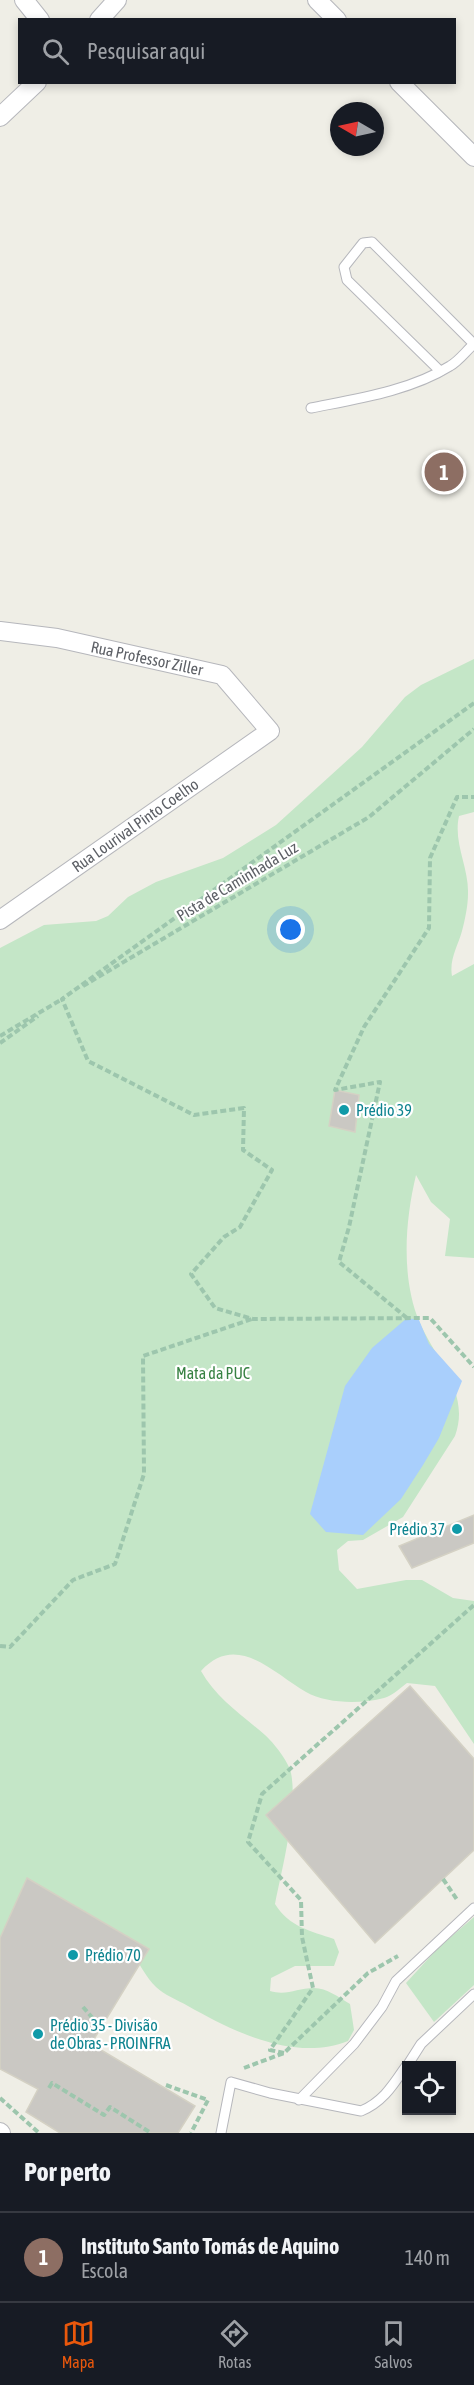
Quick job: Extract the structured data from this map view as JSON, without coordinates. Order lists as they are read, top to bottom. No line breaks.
{"streets":{"street":["Rua Professor Ziller","Rua Lourival Pinto Coelho"],"path":["Pista de Caminhada Luz"]},"crossings":[["Rua Professor Ziller","Rua Lourival Pinto Coelho"]],"parks":["Mata da PUC"],"places":["Prédio 39","Prédio 37","Prédio 70","Prédio 35 - Divisão de Obras - PROINFRA"],"north":"left","page":{"search":"Pesquisar aqui","pins":"1","heading":"Por perto","list":[{"mark":"1","name":"Instituto Santo Tomás de Aquino","note":"Escola","value":"140 m"}],"nav":["Mapa","Rotas","Salvos"]}}
